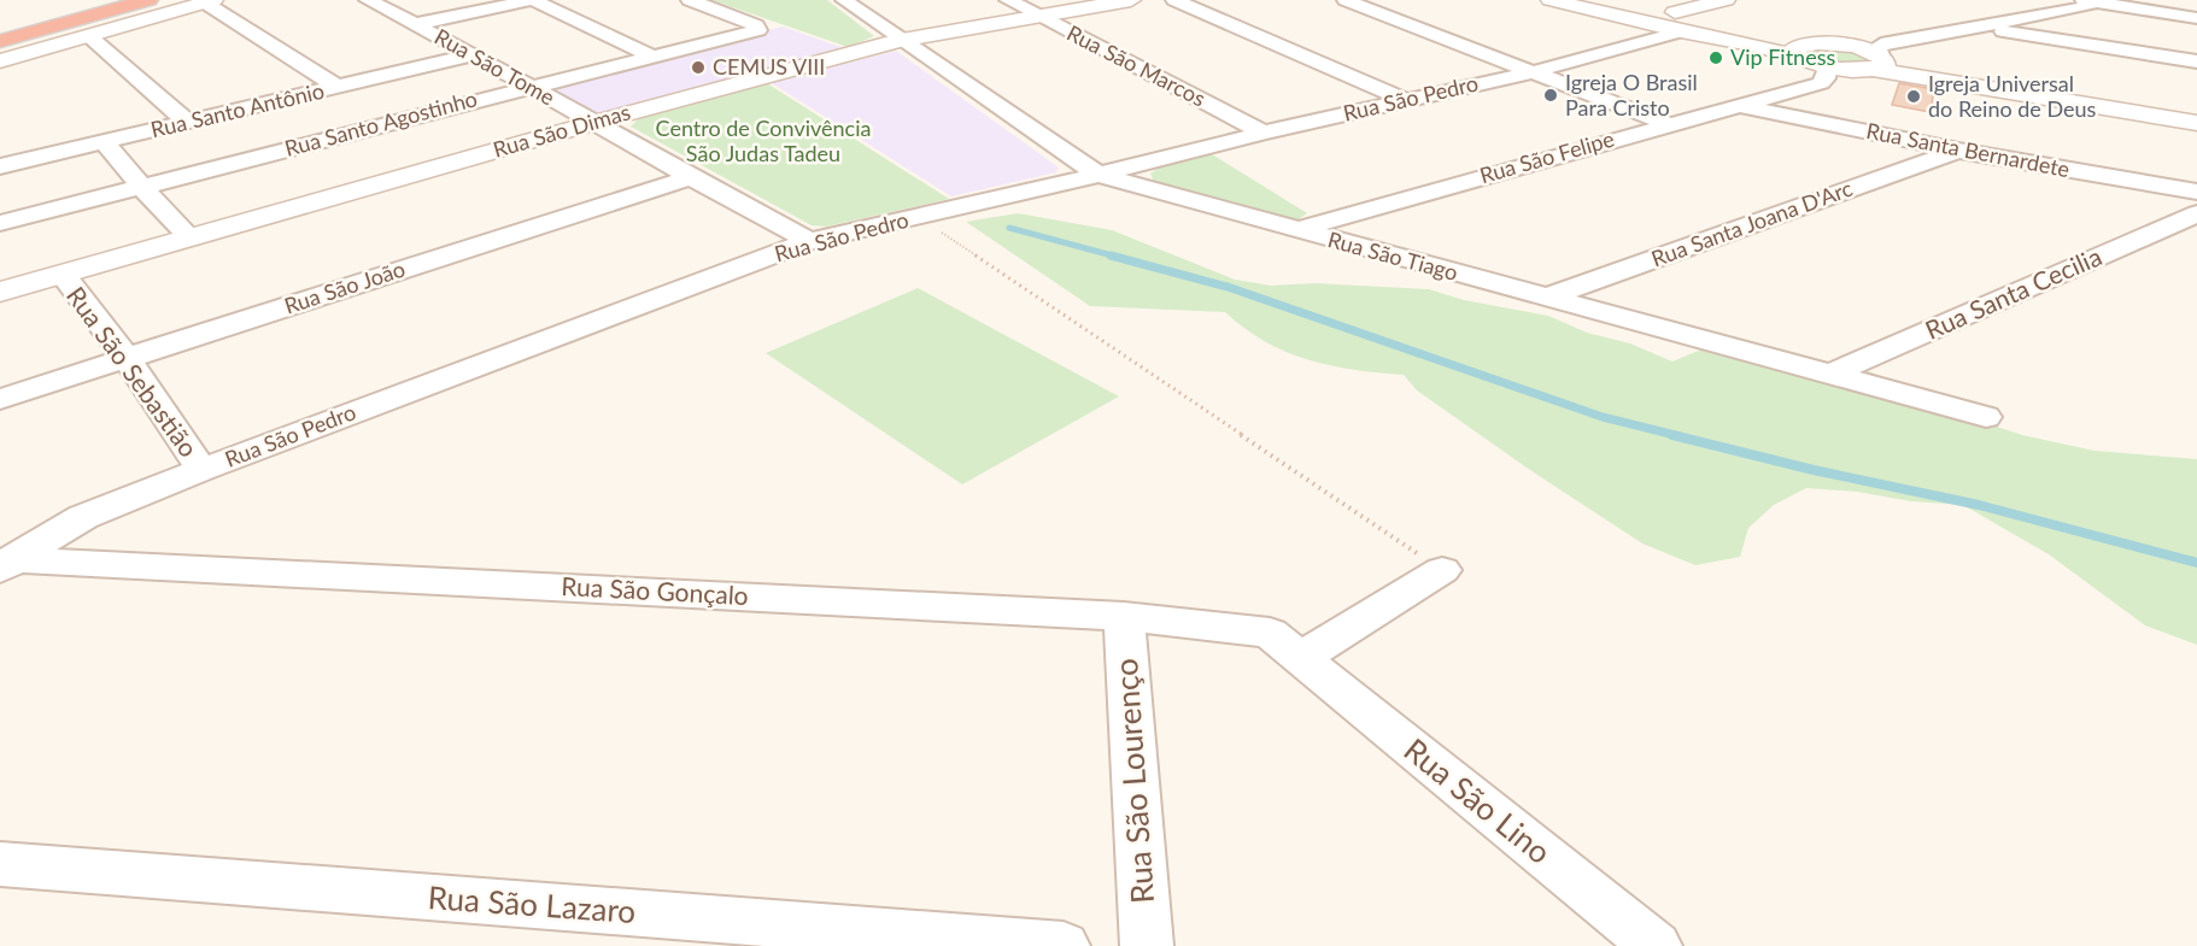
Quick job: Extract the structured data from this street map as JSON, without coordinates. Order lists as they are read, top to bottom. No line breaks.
{"streets":{"street":["Rua São Marcos","Rua São Tome","Rua São Pedro","Rua Santo Antônio","Rua Santo Agostinho","Rua São Dimas","Rua Santa Bernardete","Rua São Felipe","Rua Santa Joana D'Arc","Rua São Tiago","Rua São João","Rua Santa Cecilia","Rua São Sebastião","Rua São Gonçalo","Rua São Lourenço","Rua São Lino","Rua São Lazaro"]},"crossings":[["Rua São Marcos","Rua São Pedro"],["Rua São Marcos","Rua São Dimas"],["Rua São Tome","Rua São Pedro"],["Rua São Tome","Rua Santo Antônio"],["Rua São Tome","Rua Santo Agostinho"],["Rua São Tome","Rua São Dimas"],["Rua São Tome","Rua São João"],["Rua São Pedro","Rua São Tiago"],["Rua São Pedro","Rua São Sebastião"],["Rua São Pedro","Rua São Gonçalo"],["Rua São Dimas","Rua São Tiago"],["Rua São Dimas","Rua São Sebastião"],["Rua Santa Bernardete","Rua São Felipe"],["Rua Santa Bernardete","Rua Santa Joana D'Arc"],["Rua São Felipe","Rua São Tiago"],["Rua Santa Joana D'Arc","Rua São Tiago"],["Rua São Tiago","Rua Santa Cecilia"],["Rua São João","Rua São Sebastião"],["Rua São Gonçalo","Rua São Lourenço"],["Rua São Gonçalo","Rua São Lino"]],"parks":["Centro de Convivência São Judas Tadeu"],"places":["Vip Fitness","CEMUS VIII","Igreja O Brasil Para Cristo","Igreja Universal do Reino de Deus"]}
